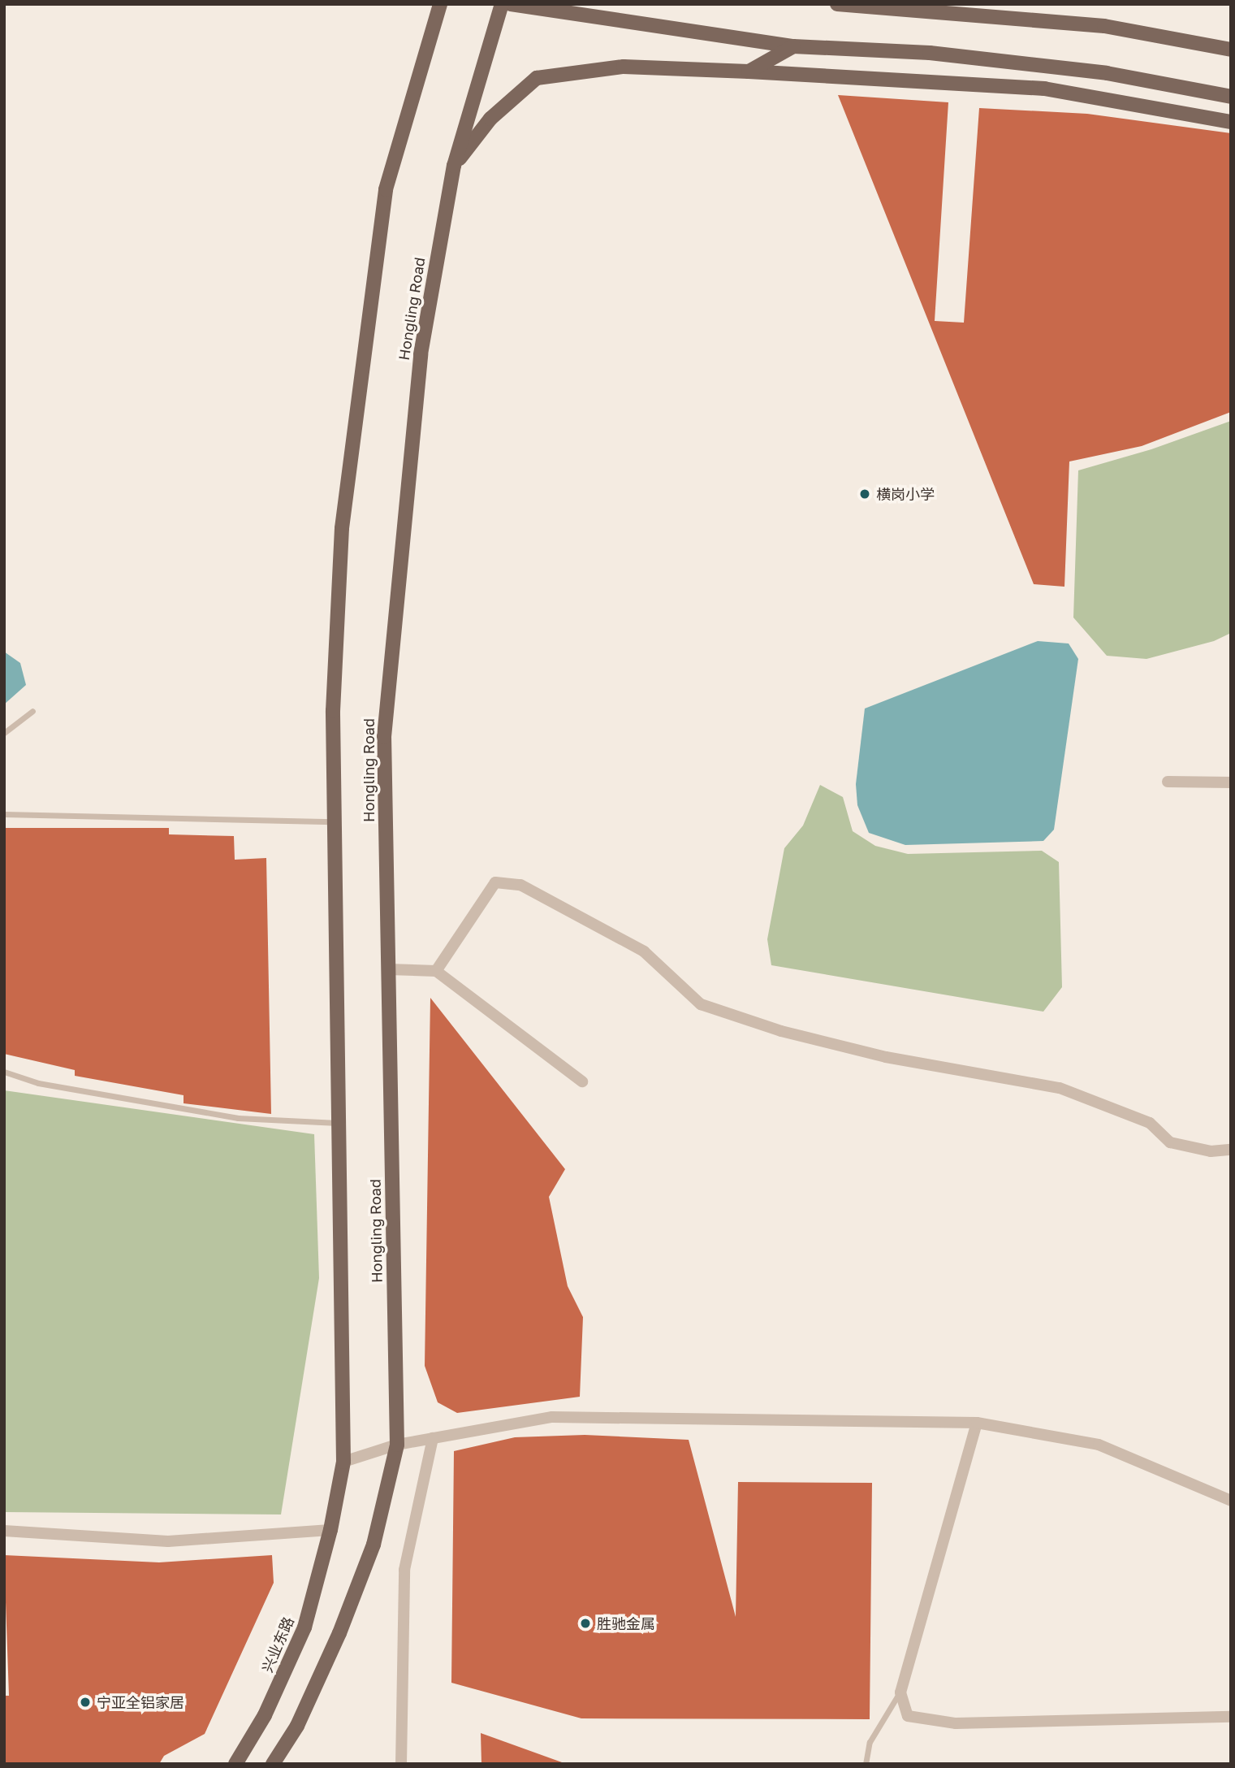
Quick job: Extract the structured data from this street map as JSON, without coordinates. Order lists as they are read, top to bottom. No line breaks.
{"streets":{"main road":["Hongling Road","兴业东路"]},"places":["横岗小学","胜驰金属","宁亚全铝家居"]}
